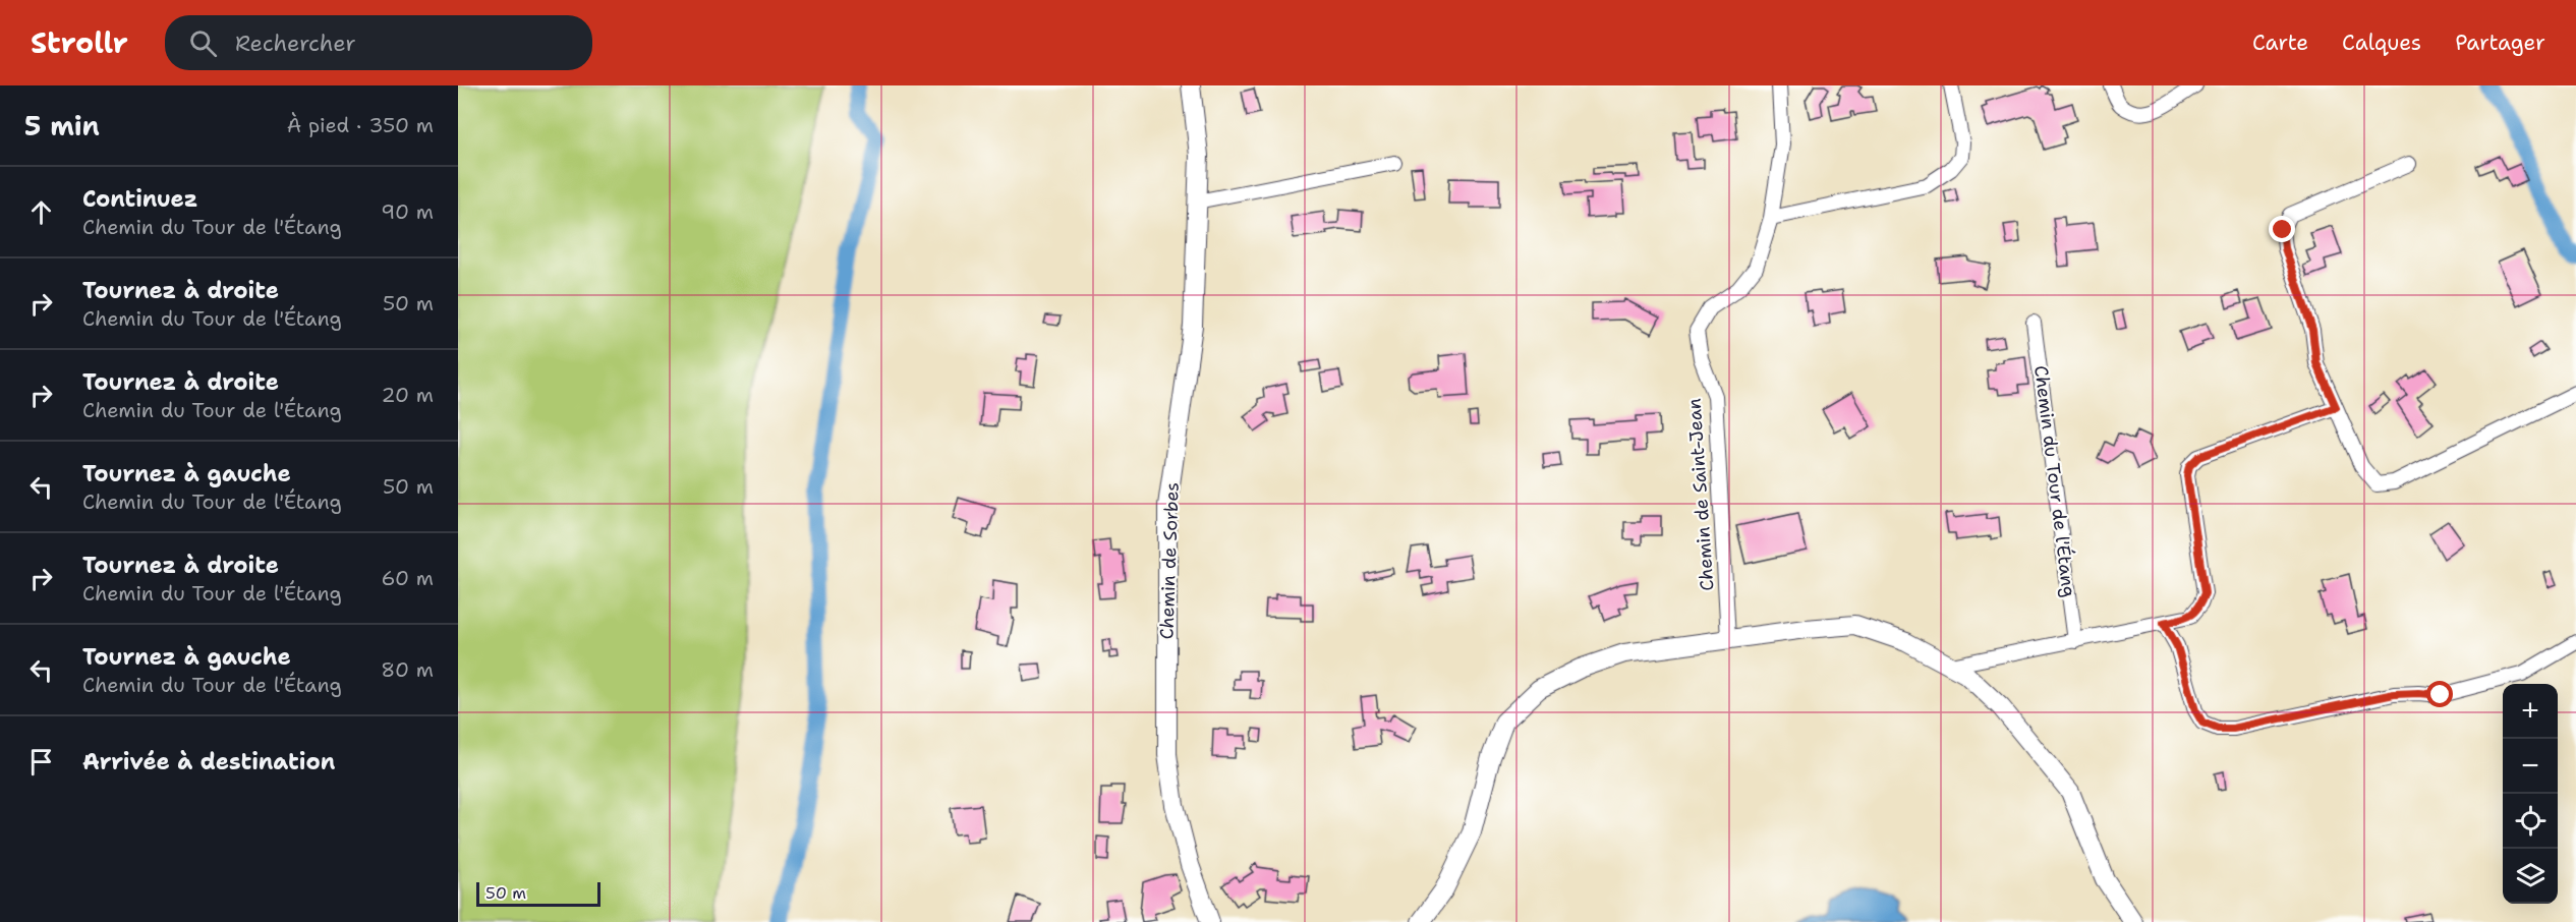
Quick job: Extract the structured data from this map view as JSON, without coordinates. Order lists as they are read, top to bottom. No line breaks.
{"streets":{"street":["Chemin du Tour de l'Étang","Chemin de Saint-Jean","Chemin de Sorbes"]},"scale_bar":"50 m","page":{"header":"Strollr","search":"Rechercher","nav":["Carte","Calques","Partager"],"heading":["5 min","À pied · 350 m"],"list":[["Continuez","Chemin du Tour de l'Étang","90 m"],["Tournez à droite","Chemin du Tour de l'Étang","50 m"],["Tournez à droite","Chemin du Tour de l'Étang","20 m"],["Tournez à gauche","Chemin du Tour de l'Étang","50 m"],["Tournez à droite","Chemin du Tour de l'Étang","60 m"],["Tournez à gauche","Chemin du Tour de l'Étang","80 m"],"Arrivée à destination"],"map_buttons":["+","−"],"scale":"50 m"}}
